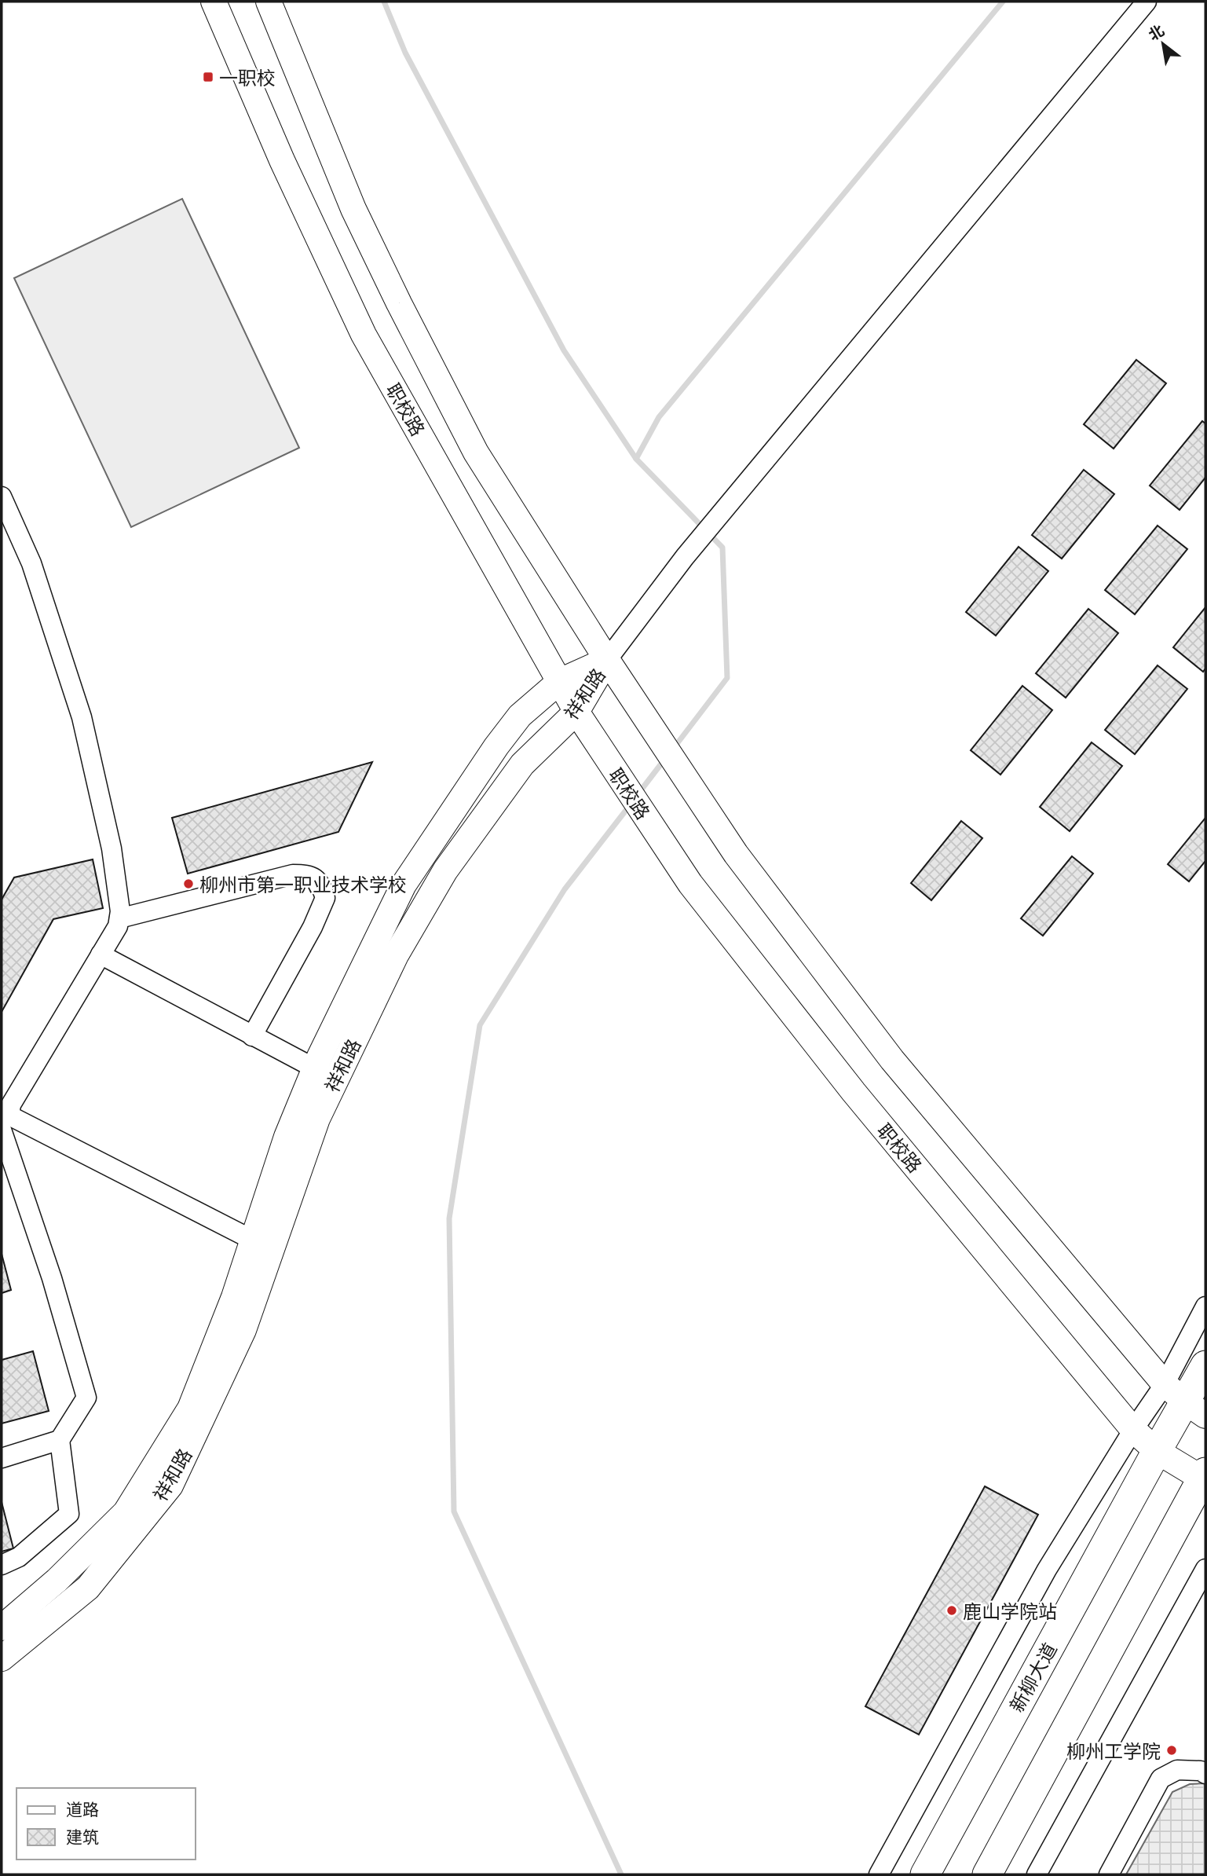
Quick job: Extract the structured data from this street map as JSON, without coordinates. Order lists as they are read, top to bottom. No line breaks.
{"streets":{"highway":["新柳大道"],"main road":["职校路","祥和路"]},"crossings":[["职校路","祥和路"],["职校路","新柳大道"]],"places":{"transit":["一职校"],"other":["柳州市第一职业技术学校","鹿山学院站","柳州工学院"]},"legend":["道路","建筑"],"north":"top left"}
